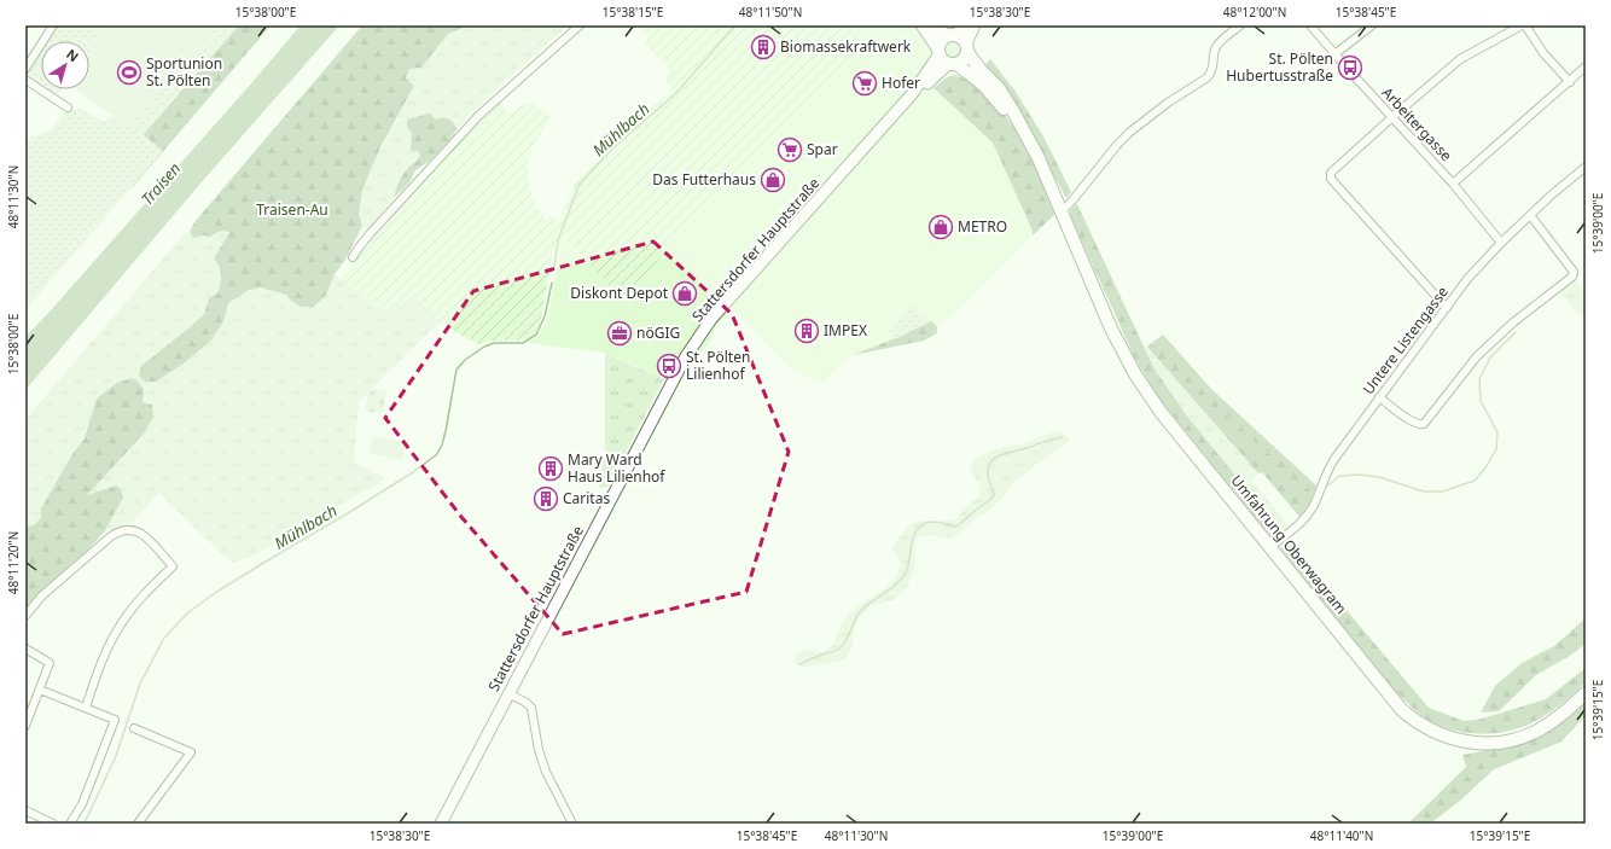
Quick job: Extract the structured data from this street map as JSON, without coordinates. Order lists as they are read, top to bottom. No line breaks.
{"streets":{"main road":["Stattersdorfer Hauptstraße","Umfahrung Oberwagram"],"street":["Arbeitergasse","Untere Listengasse"]},"crossings":[["Arbeitergasse","Untere Listengasse"],["Untere Listengasse","Umfahrung Oberwagram"]],"water":["Mühlbach","Traisen"],"parks":["Traisen-Au"],"places":{"building":["Biomassekraftwerk","IMPEX","Mary Ward Haus Lilienhof","Caritas"],"bus stop":["St. Pölten Hubertusstraße","St. Pölten Lilienhof"],"sports":["Sportunion St. Pölten"],"supermarket":["Hofer","Spar"],"shop":["Das Futterhaus","METRO","Diskont Depot"],"office":["nöGIG"]},"north":"top right","coordinates":["15°38'00\"E","15°38'15\"E","48°11'50\"N","15°38'30\"E","48°12'00\"N","15°38'45\"E","48°11'30\"N","15°39'00\"E","48°11'20\"N","15°39'15\"E","48°11'40\"N"]}
